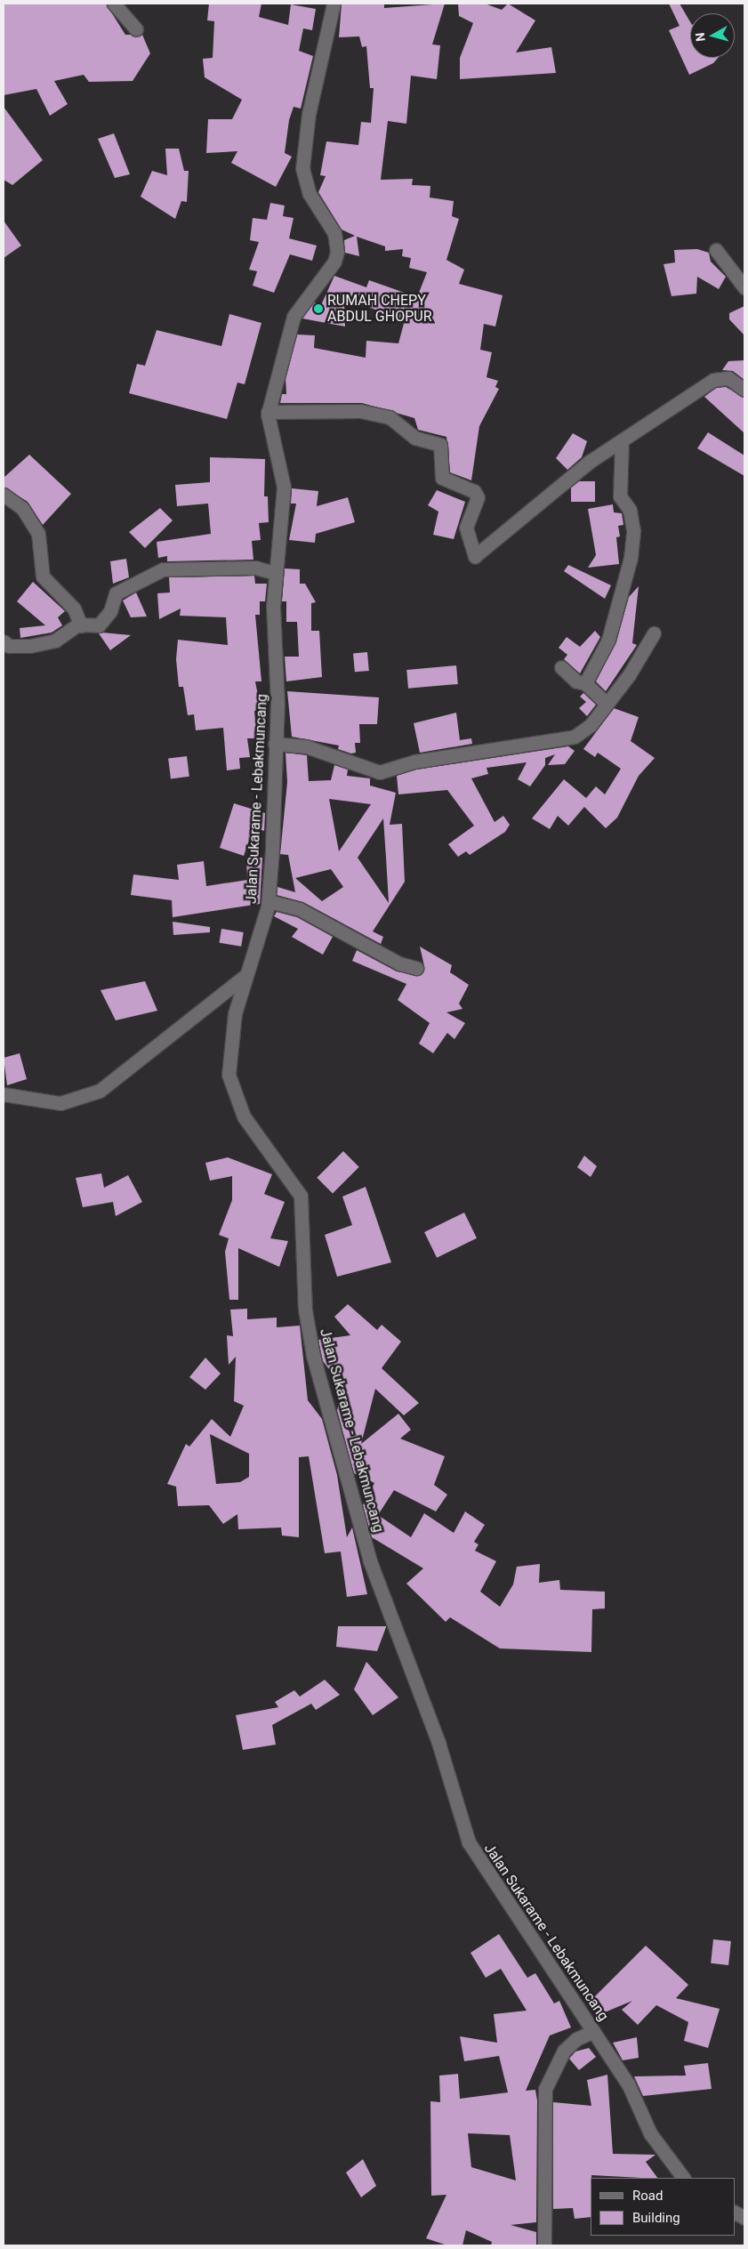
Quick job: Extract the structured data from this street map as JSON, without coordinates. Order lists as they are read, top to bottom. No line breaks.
{"streets":{"street":["Jalan Sukarame - Lebakmuncang"]},"places":["RUMAH CHEPY ABDUL GHOPUR"],"legend":["Road","Building"],"north":"left"}
